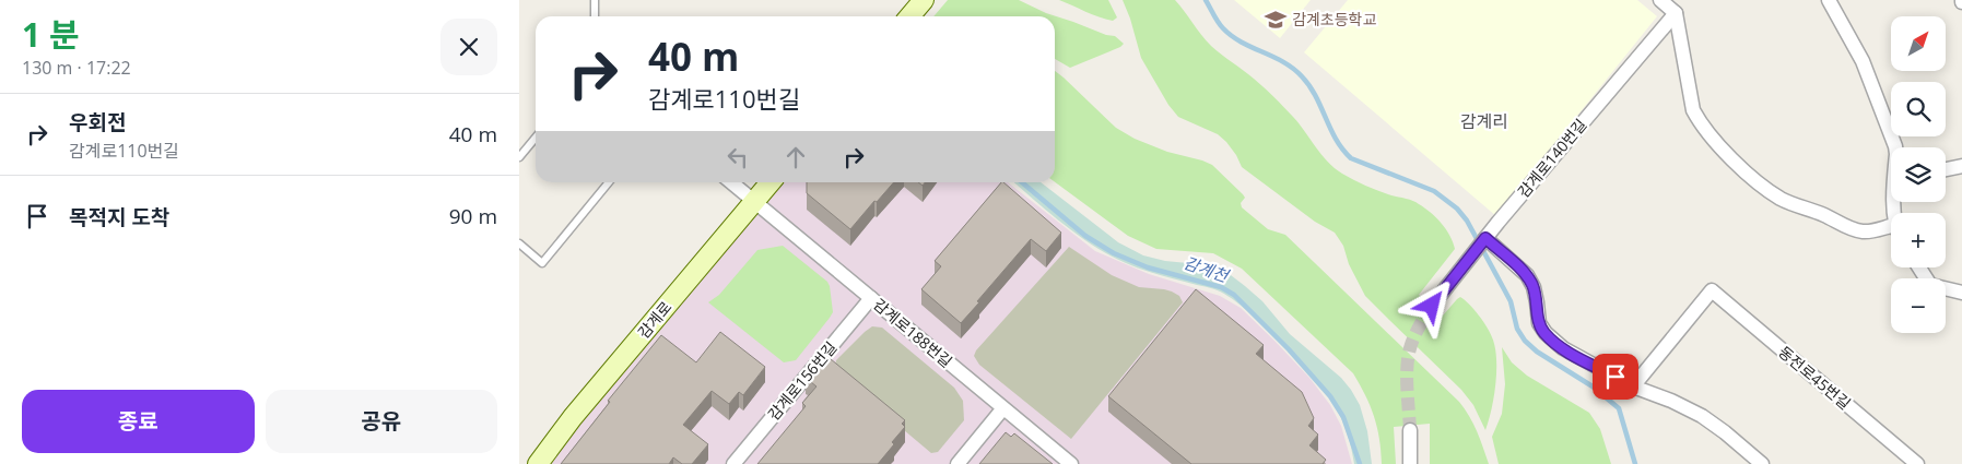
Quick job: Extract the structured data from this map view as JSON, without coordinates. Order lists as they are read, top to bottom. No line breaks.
{"streets":{"main road":["감계로"],"street":["감계로140번길","감계로188번길","동전로45번길","감계로156번길"]},"crossings":[["감계로","감계로188번길"],["감계로188번길","감계로156번길"]],"districts":["감계리"],"water":["감계천"],"places":{"school or university":["감계초등학교"]},"north":"top right","page":{"heading":["1 분","130 m · 17:22"],"map_buttons":["+","−"],"turn":["40 m","감계로110번길"],"list":[{"name":"우회전","note":"감계로110번길","value":"40 m"},{"name":"목적지 도착","value":"90 m"}],"buttons":["종료","공유"]}}
